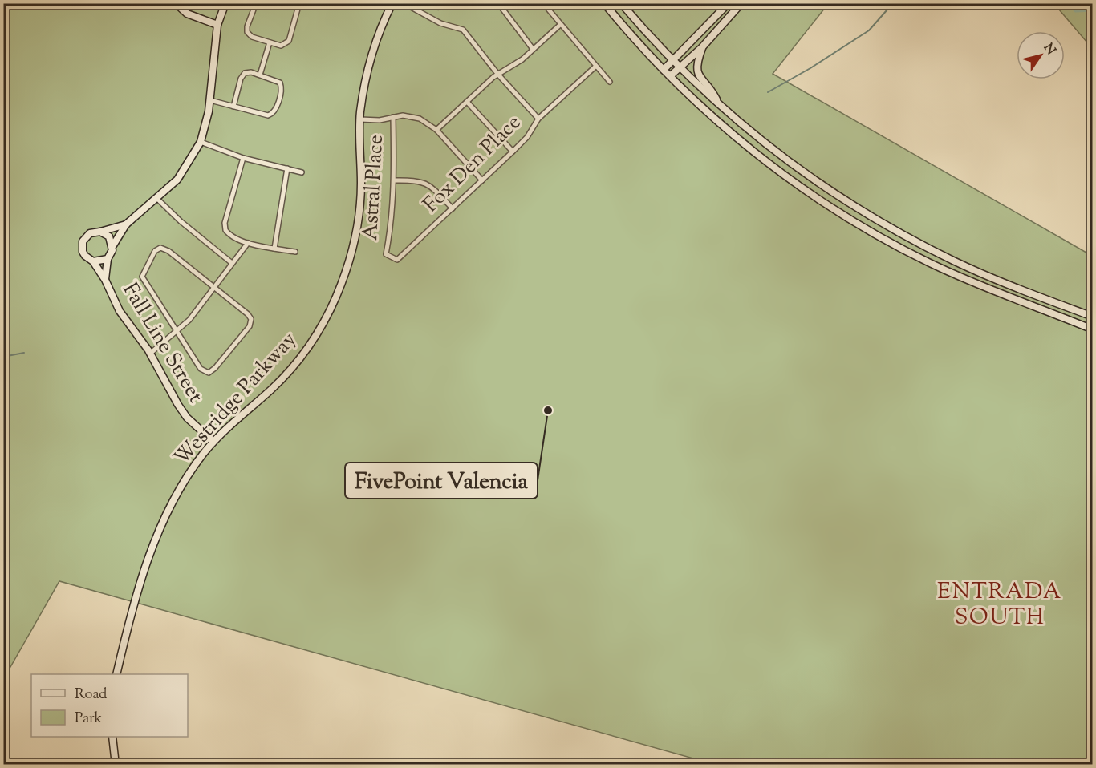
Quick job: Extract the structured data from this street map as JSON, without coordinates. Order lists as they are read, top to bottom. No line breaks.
{"streets":{"street":["Fox Den Place","Astral Place","Fall Line Street","Westridge Parkway"]},"crossings":[["Fox Den Place","Astral Place"],["Fall Line Street","Westridge Parkway"]],"districts":["ENTRADA SOUTH"],"places":["FivePoint Valencia"],"legend":["Road","Park"],"north":"top right"}
